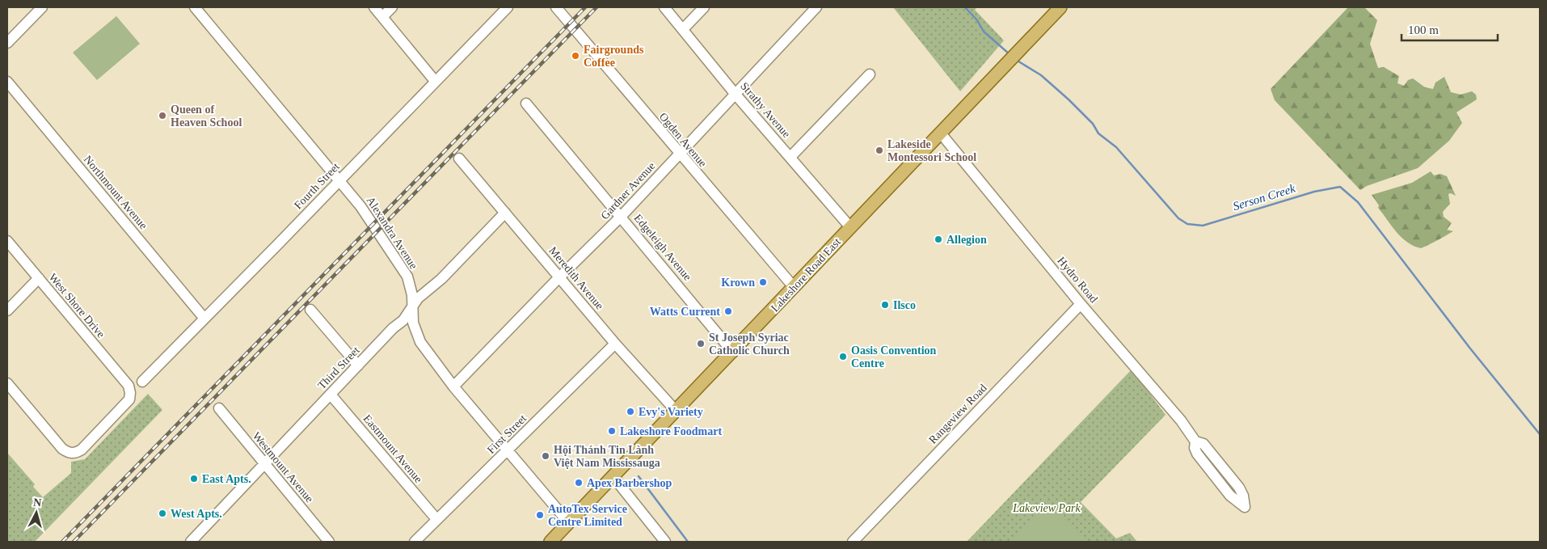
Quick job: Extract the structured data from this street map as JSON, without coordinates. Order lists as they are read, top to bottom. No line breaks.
{"streets":{"main road":["Lakeshore Road East"],"street":["Strathy Avenue","Ogden Avenue","Fourth Street","Gardner Avenue","Northmount Avenue","Alexandra Avenue","Edgeleigh Avenue","Meredith Avenue","Hydro Road","West Shore Drive","Third Street","Rangeview Road","First Street","Eastmount Avenue","Westmount Avenue"]},"crossings":[["Strathy Avenue","Gardner Avenue"],["Strathy Avenue","Lakeshore Road East"],["Ogden Avenue","Gardner Avenue"],["Ogden Avenue","Lakeshore Road East"],["Fourth Street","Northmount Avenue"],["Fourth Street","Alexandra Avenue"],["Gardner Avenue","Alexandra Avenue"],["Gardner Avenue","Edgeleigh Avenue"],["Gardner Avenue","Meredith Avenue"],["Alexandra Avenue","Lakeshore Road East"],["Alexandra Avenue","Third Street"],["Alexandra Avenue","First Street"],["Edgeleigh Avenue","Lakeshore Road East"],["Lakeshore Road East","Meredith Avenue"],["Lakeshore Road East","Hydro Road"],["Meredith Avenue","Third Street"],["Meredith Avenue","First Street"],["Hydro Road","Rangeview Road"],["Third Street","Eastmount Avenue"],["Third Street","Westmount Avenue"],["First Street","Eastmount Avenue"]],"water":["Serson Creek"],"parks":["Lakeview Park"],"places":["Fairgrounds Coffee","Queen of Heaven School","Lakeside Montessori School","Allegion","Krown","Ilsco","Watts Current","St Joseph Syriac Catholic Church","Oasis Convention Centre","Evy's Variety","Lakeshore Foodmart","Hội Thánh Tin Lành Việt Nam Mississauga","East Apts.","Apex Barbershop","West Apts.","AutoTex Service Centre Limited"],"scale_bar":"100 m","north":"top"}
